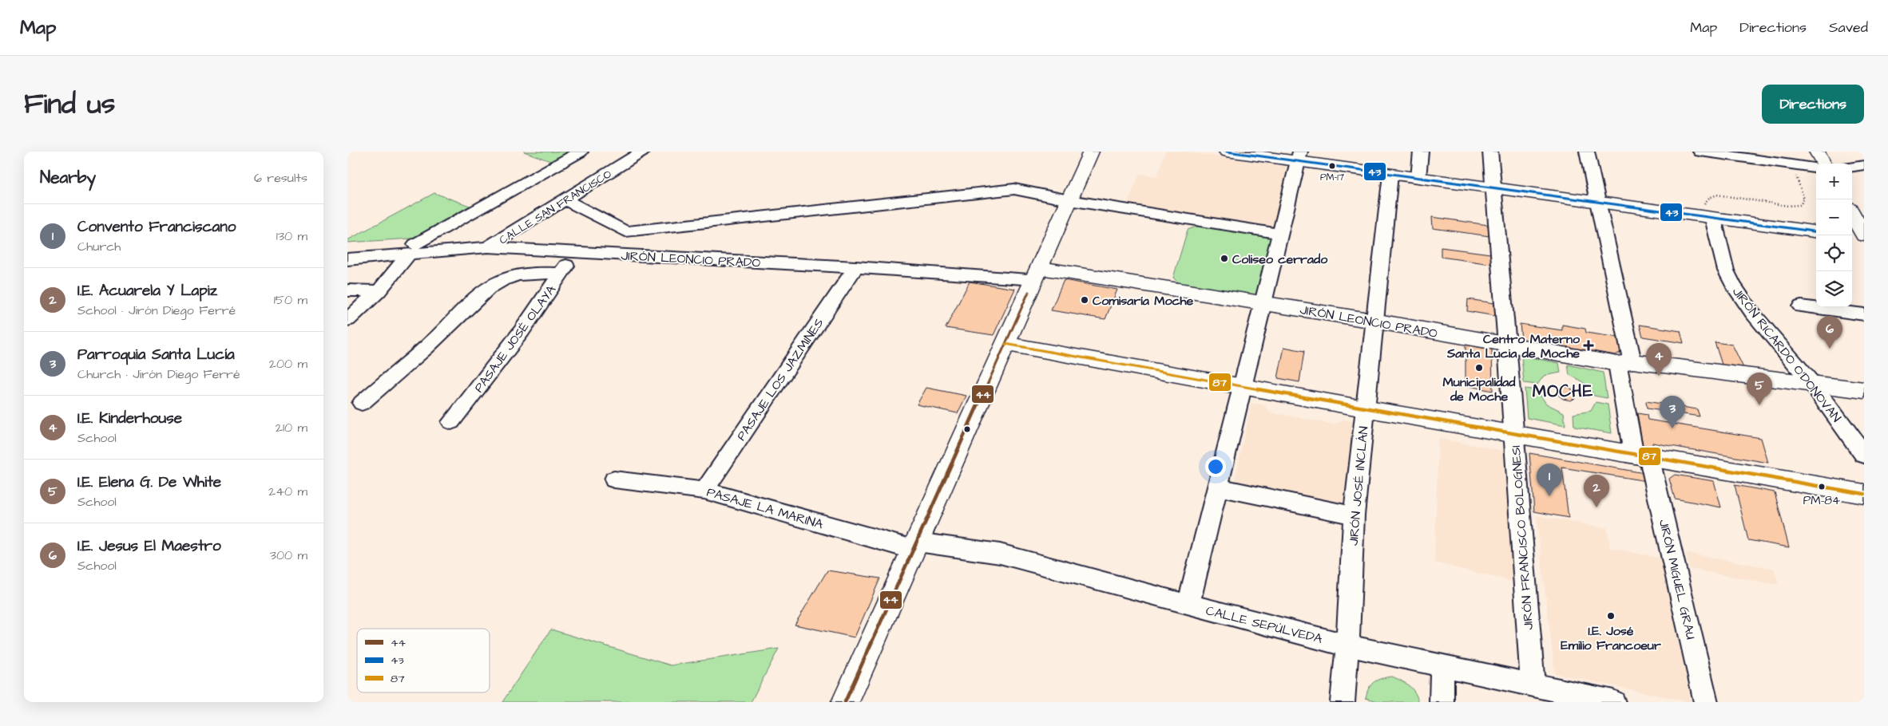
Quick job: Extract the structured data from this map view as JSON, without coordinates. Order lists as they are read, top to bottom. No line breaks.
{"streets":{"street":["CALLE SAN FRANCISCO","JIRÓN LEONCIO PRADO","PASAJE JOSÉ OLAYA","JIRÓN RICARDO O'DONOVAN","PASAJE LOS JAZMINES","JIRÓN JOSÉ INCLÁN","PASAJE LA MARINA","JIRÓN FRANCISCO BOLOGNESI","JIRÓN MIGUEL GRAU","CALLE SEPÚLVEDA"]},"crossings":[["CALLE SAN FRANCISCO","JIRÓN LEONCIO PRADO"],["JIRÓN LEONCIO PRADO","PASAJE JOSÉ OLAYA"],["JIRÓN LEONCIO PRADO","JIRÓN RICARDO O'DONOVAN"],["JIRÓN LEONCIO PRADO","PASAJE LOS JAZMINES"],["JIRÓN LEONCIO PRADO","JIRÓN JOSÉ INCLÁN"],["JIRÓN LEONCIO PRADO","JIRÓN FRANCISCO BOLOGNESI"],["JIRÓN LEONCIO PRADO","JIRÓN MIGUEL GRAU"],["PASAJE LOS JAZMINES","PASAJE LA MARINA"],["JIRÓN JOSÉ INCLÁN","CALLE SEPÚLVEDA"],["PASAJE LA MARINA","CALLE SEPÚLVEDA"],["JIRÓN FRANCISCO BOLOGNESI","CALLE SEPÚLVEDA"]],"districts":["MOCHE"],"places":{"other":["PM-17","Coliseo cerrado","Comisaría Moche","Municipalidad de Moche","PM-84","I.E. José Emilio Francoeur"],"health":["Centro Materno Santa Lucia de Moche"]},"lines":["transit line 43","transit line 44","transit line 87"],"legend":["44","43","87"],"page":{"header":"Map","nav":["Map","Directions","Saved"],"title":"Find us","buttons":"Directions","heading":["Nearby","6 results"],"map_buttons":["+","−"],"list":[{"mark":"1","name":"Convento Franciscano","note":"Church","value":"130 m"},{"mark":"2","name":"I.E. Acuarela Y Lapiz","note":"School · Jirón Diego Ferré","value":"150 m"},{"mark":"3","name":"Parroquia Santa Lucía","note":"Church · Jirón Diego Ferré","value":"200 m"},{"mark":"4","name":"I.E. Kinderhouse","note":"School","value":"210 m"},{"mark":"5","name":"I.E. Elena G. De White","note":"School","value":"240 m"},{"mark":"6","name":"I.E. Jesus El Maestro","note":"School","value":"300 m"}],"pins":["6","4","5","3","1","2"]}}
